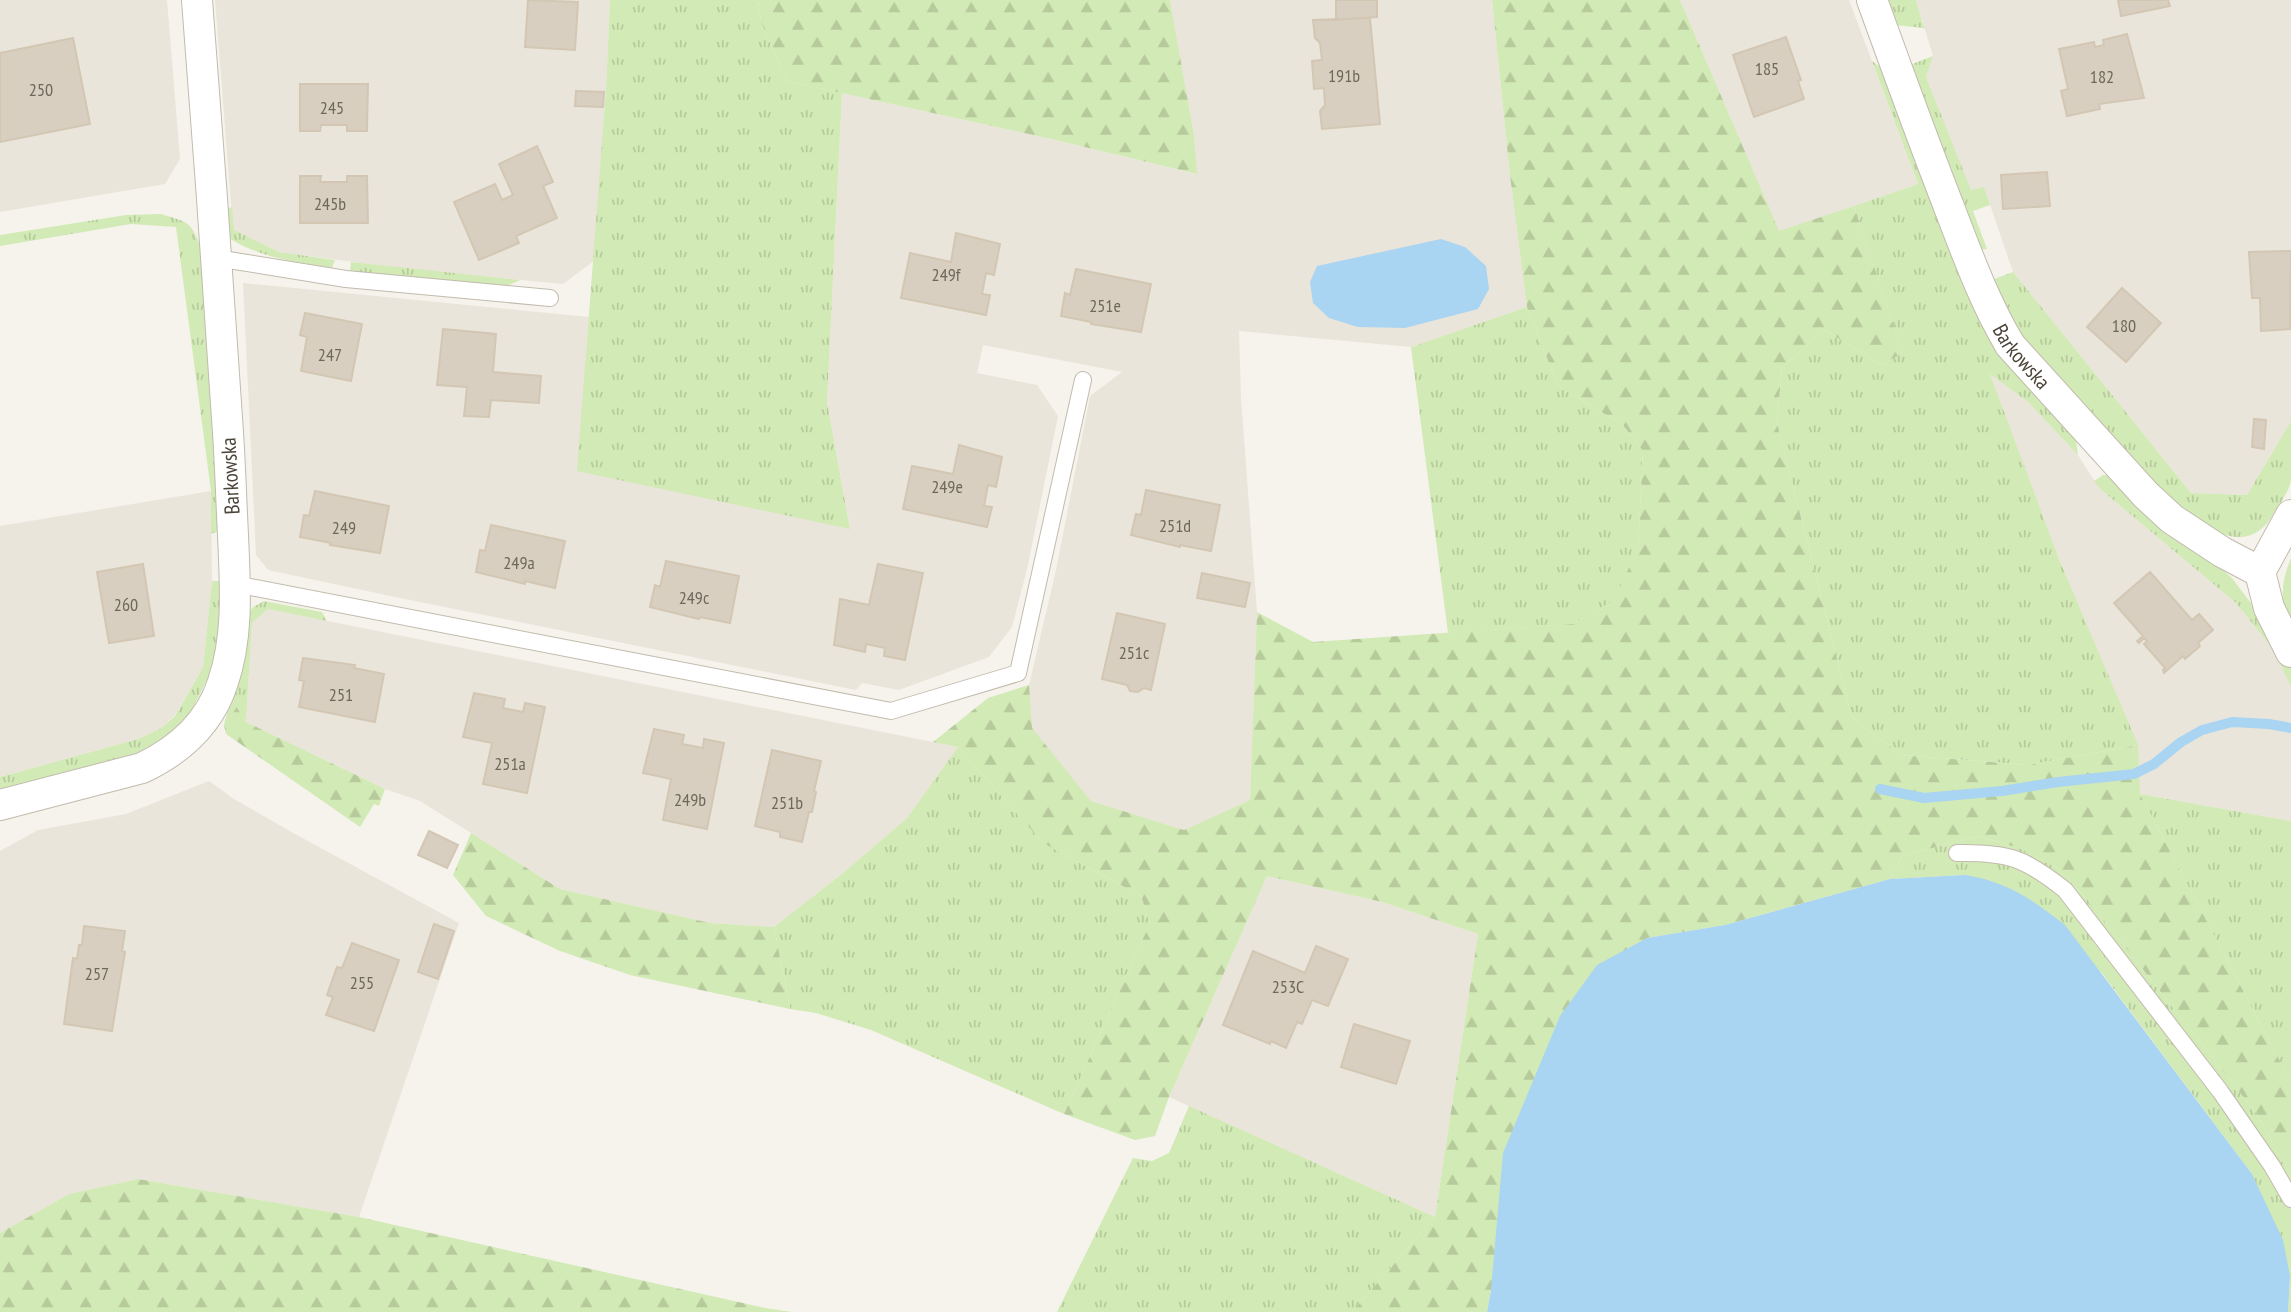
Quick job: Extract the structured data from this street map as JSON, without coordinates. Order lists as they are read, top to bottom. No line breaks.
{"streets":{"street":["Barkowska"]},"house_numbers":["185","191b","182","250","245","245b","249f","251e","180","247","249e","251d","249","249a","249c","260","251c","251","251a","249b","251b","257","255","253C"]}
